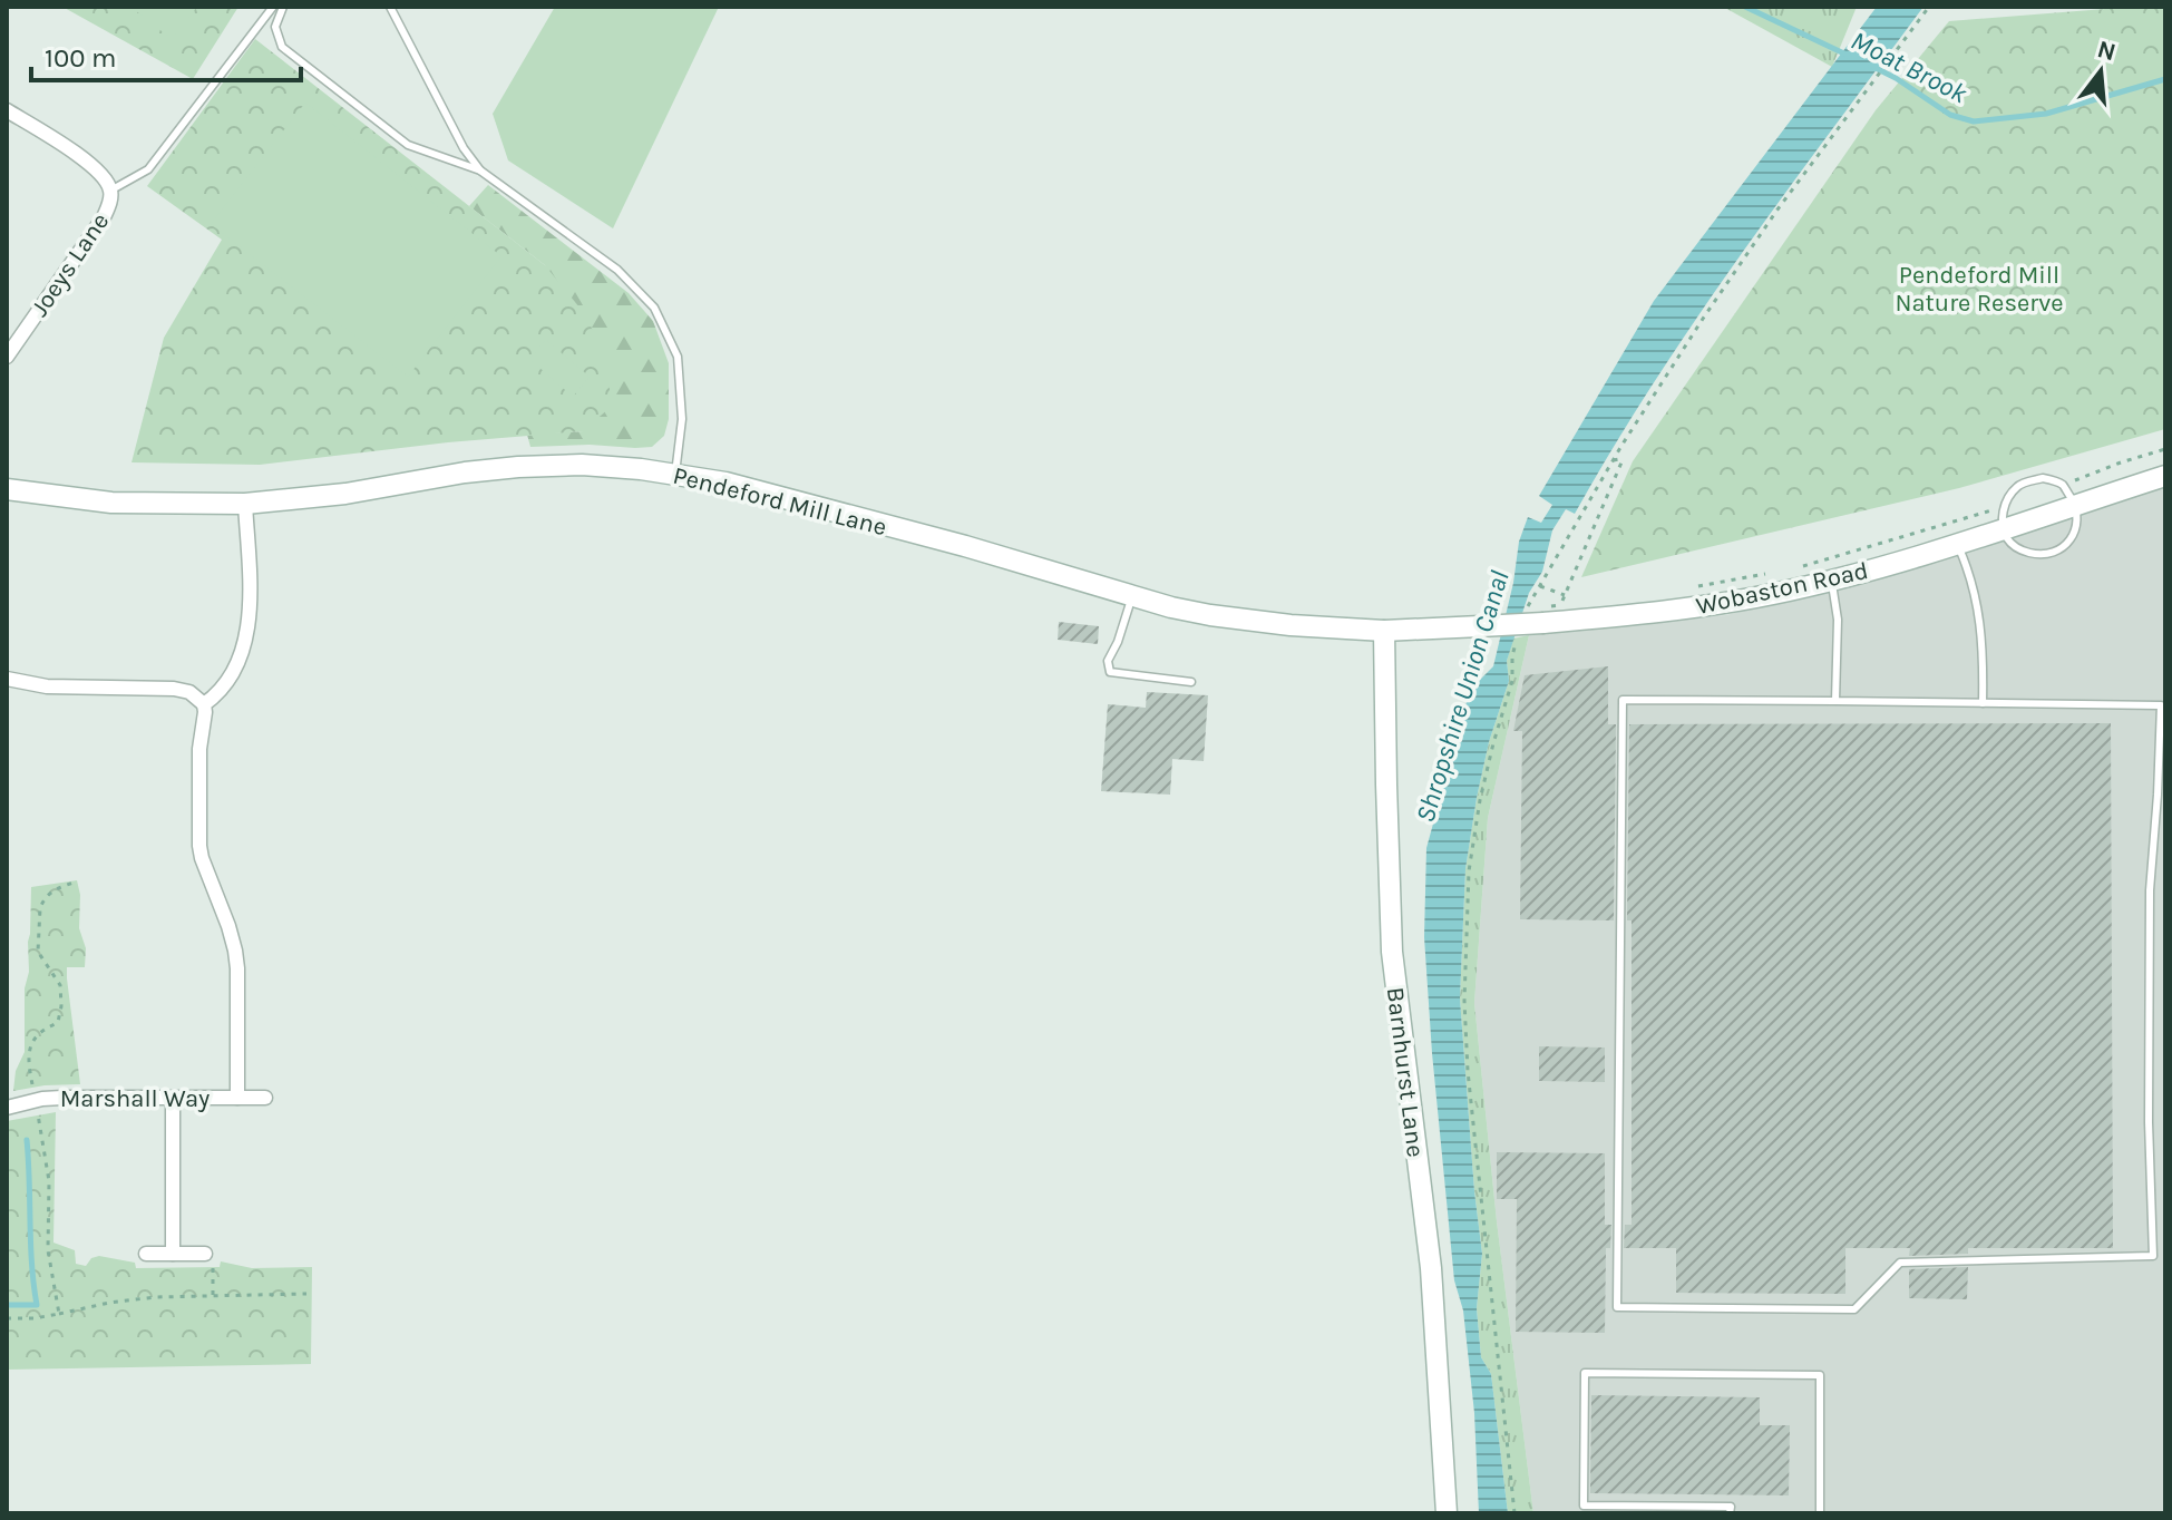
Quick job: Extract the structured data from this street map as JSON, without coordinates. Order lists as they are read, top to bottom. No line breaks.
{"streets":{"street":["Joeys Lane","Pendeford Mill Lane","Wobaston Road","Barnhurst Lane","Marshall Way"]},"crossings":[["Pendeford Mill Lane","Wobaston Road"],["Pendeford Mill Lane","Barnhurst Lane"],["Wobaston Road","Barnhurst Lane"]],"water":["Moat Brook","Shropshire Union Canal"],"parks":["Pendeford Mill Nature Reserve"],"scale_bar":"100 m","north":"top"}
